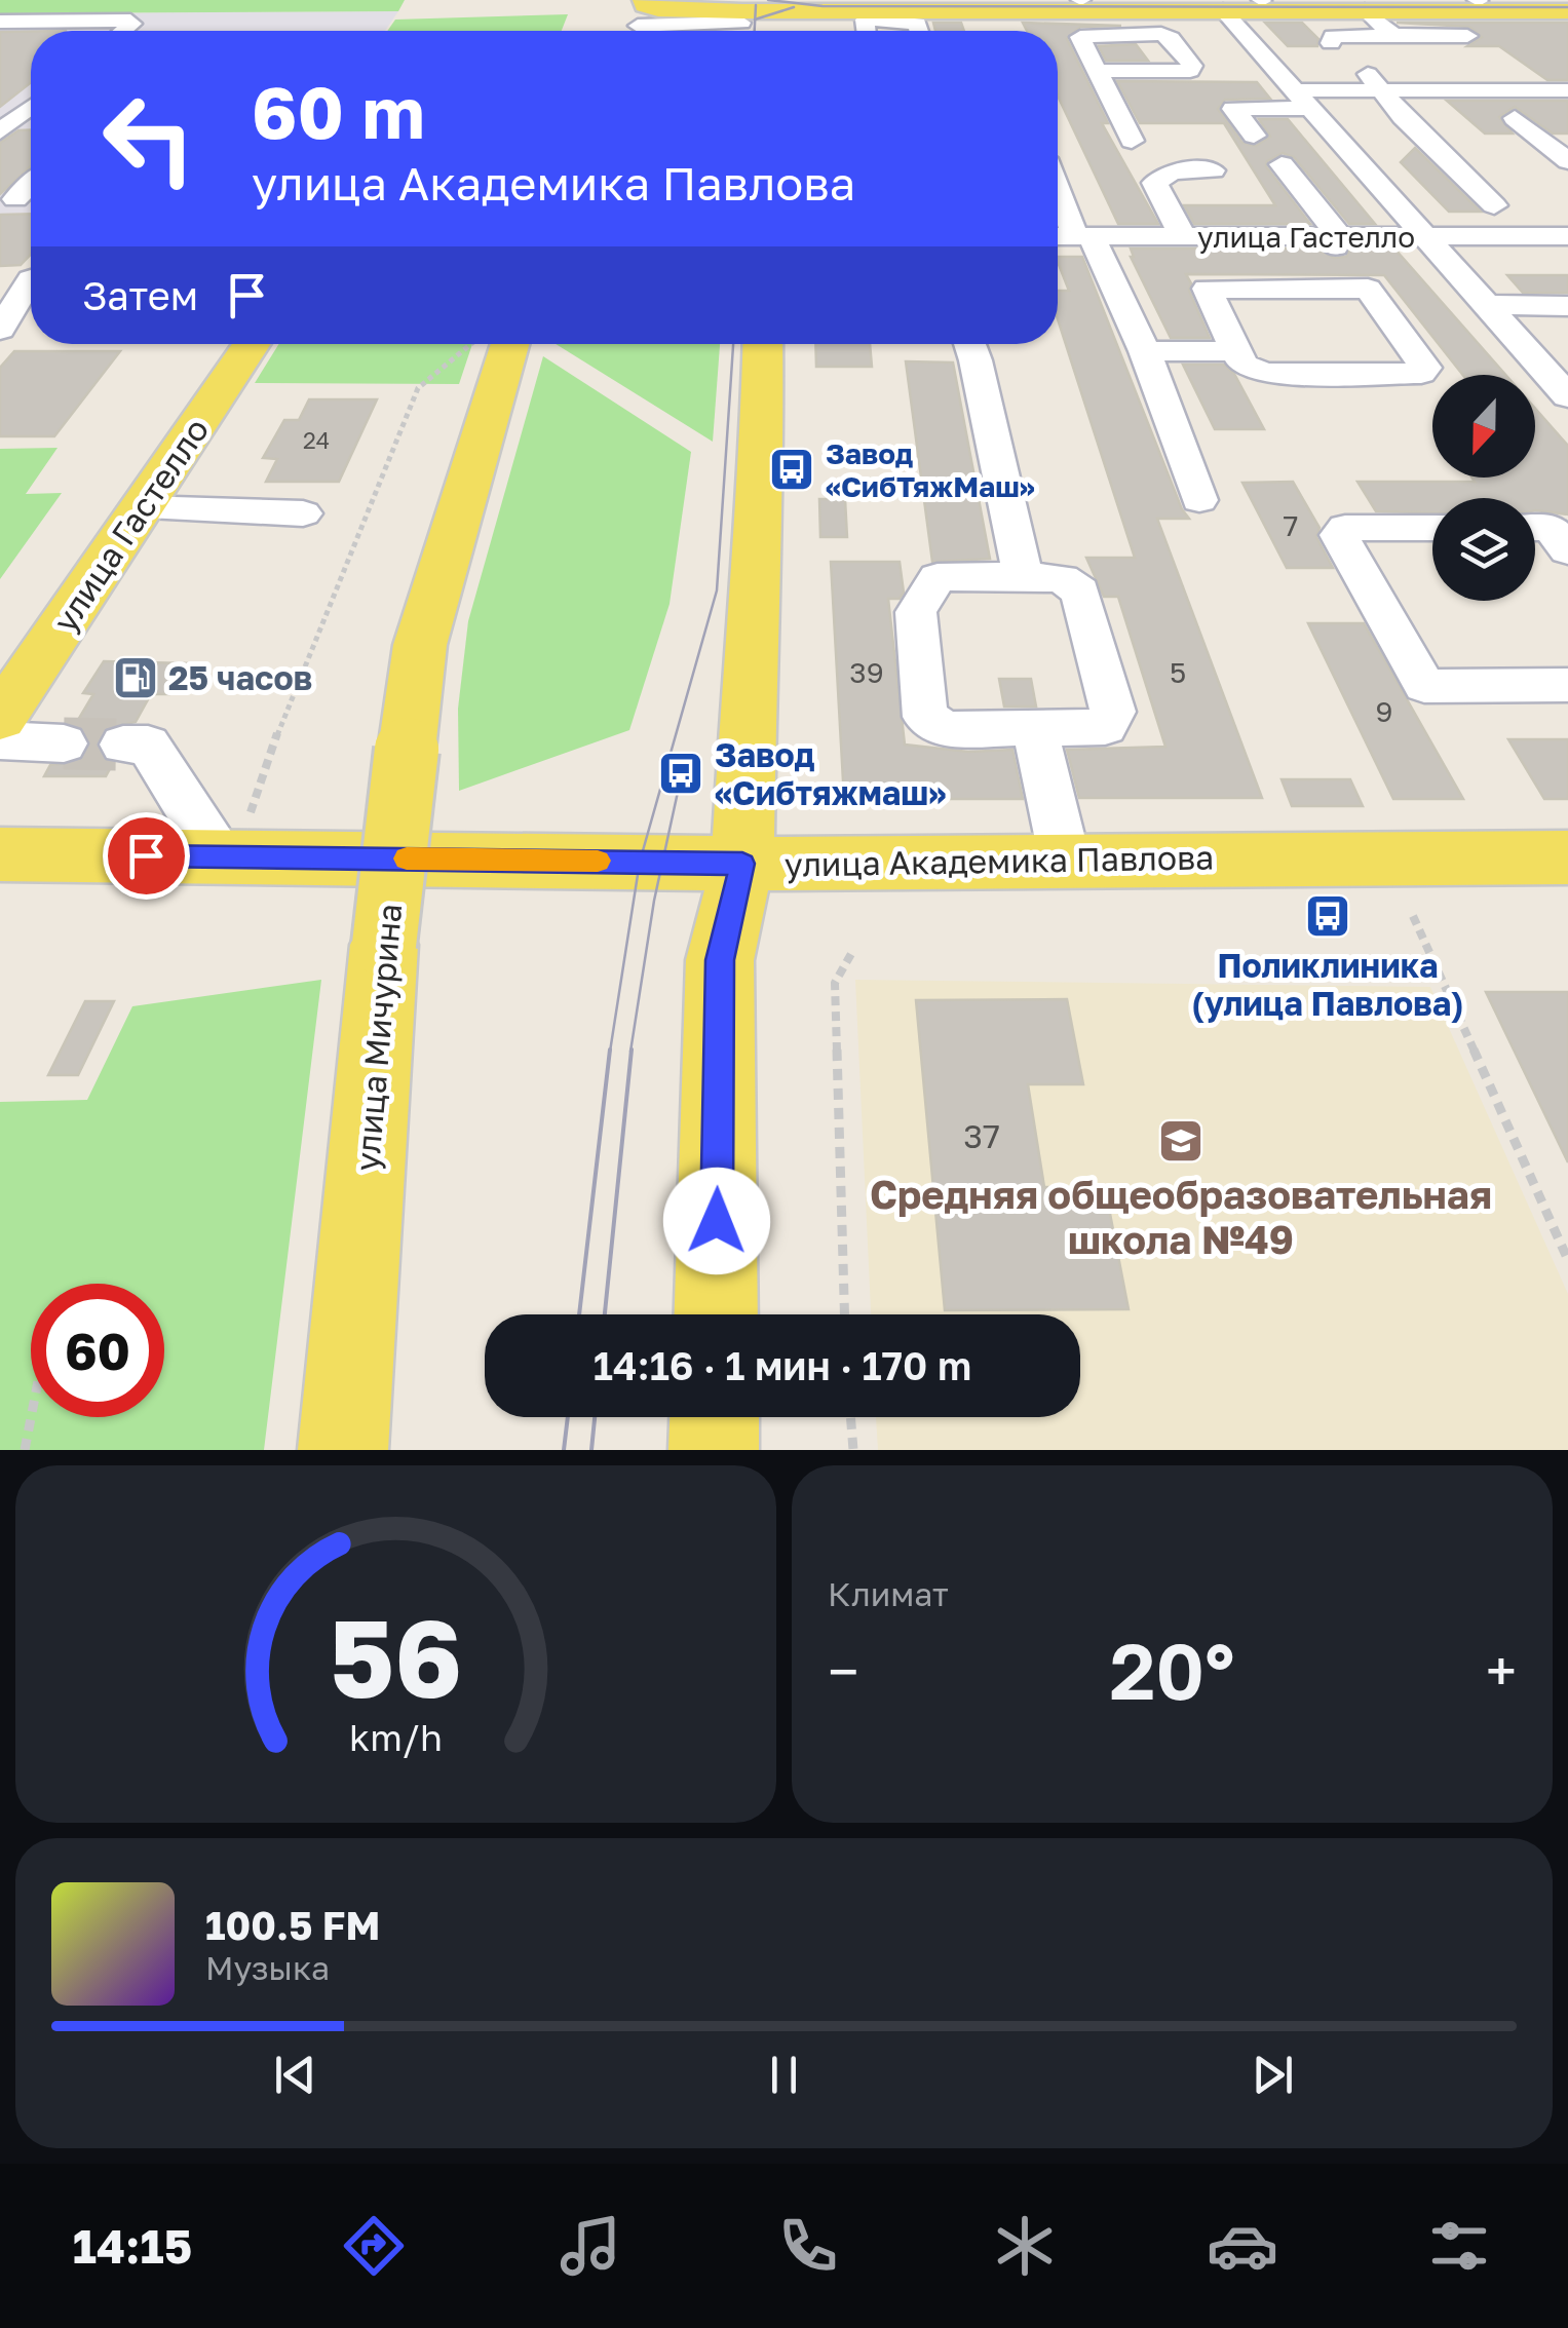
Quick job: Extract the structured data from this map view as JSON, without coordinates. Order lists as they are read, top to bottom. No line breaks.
{"streets":{"main road":["улица Гастелло","улица Академика Павлова","улица Мичурина"]},"places":{"bus stop":["Завод «СибТяжМаш»","Завод «Сибтяжмаш»","Поликлиника (улица Павлова)"],"fuel station":["25 часов"],"school or university":["Средняя общеобразовательная школа №49"]},"house_numbers":["24","7","39","5","9","37"],"north":"bottom","page":{"turn":["60 m","улица Академика Павлова"],"then":"Затем","limit":"60","trip":"14:16 · 1 мин · 170 m","tile":"Климат","heat":["−","20°","+"],"song":["100.5 FM","Музыка"],"tabs":"14:15","gauge":["56","km/h"]}}
